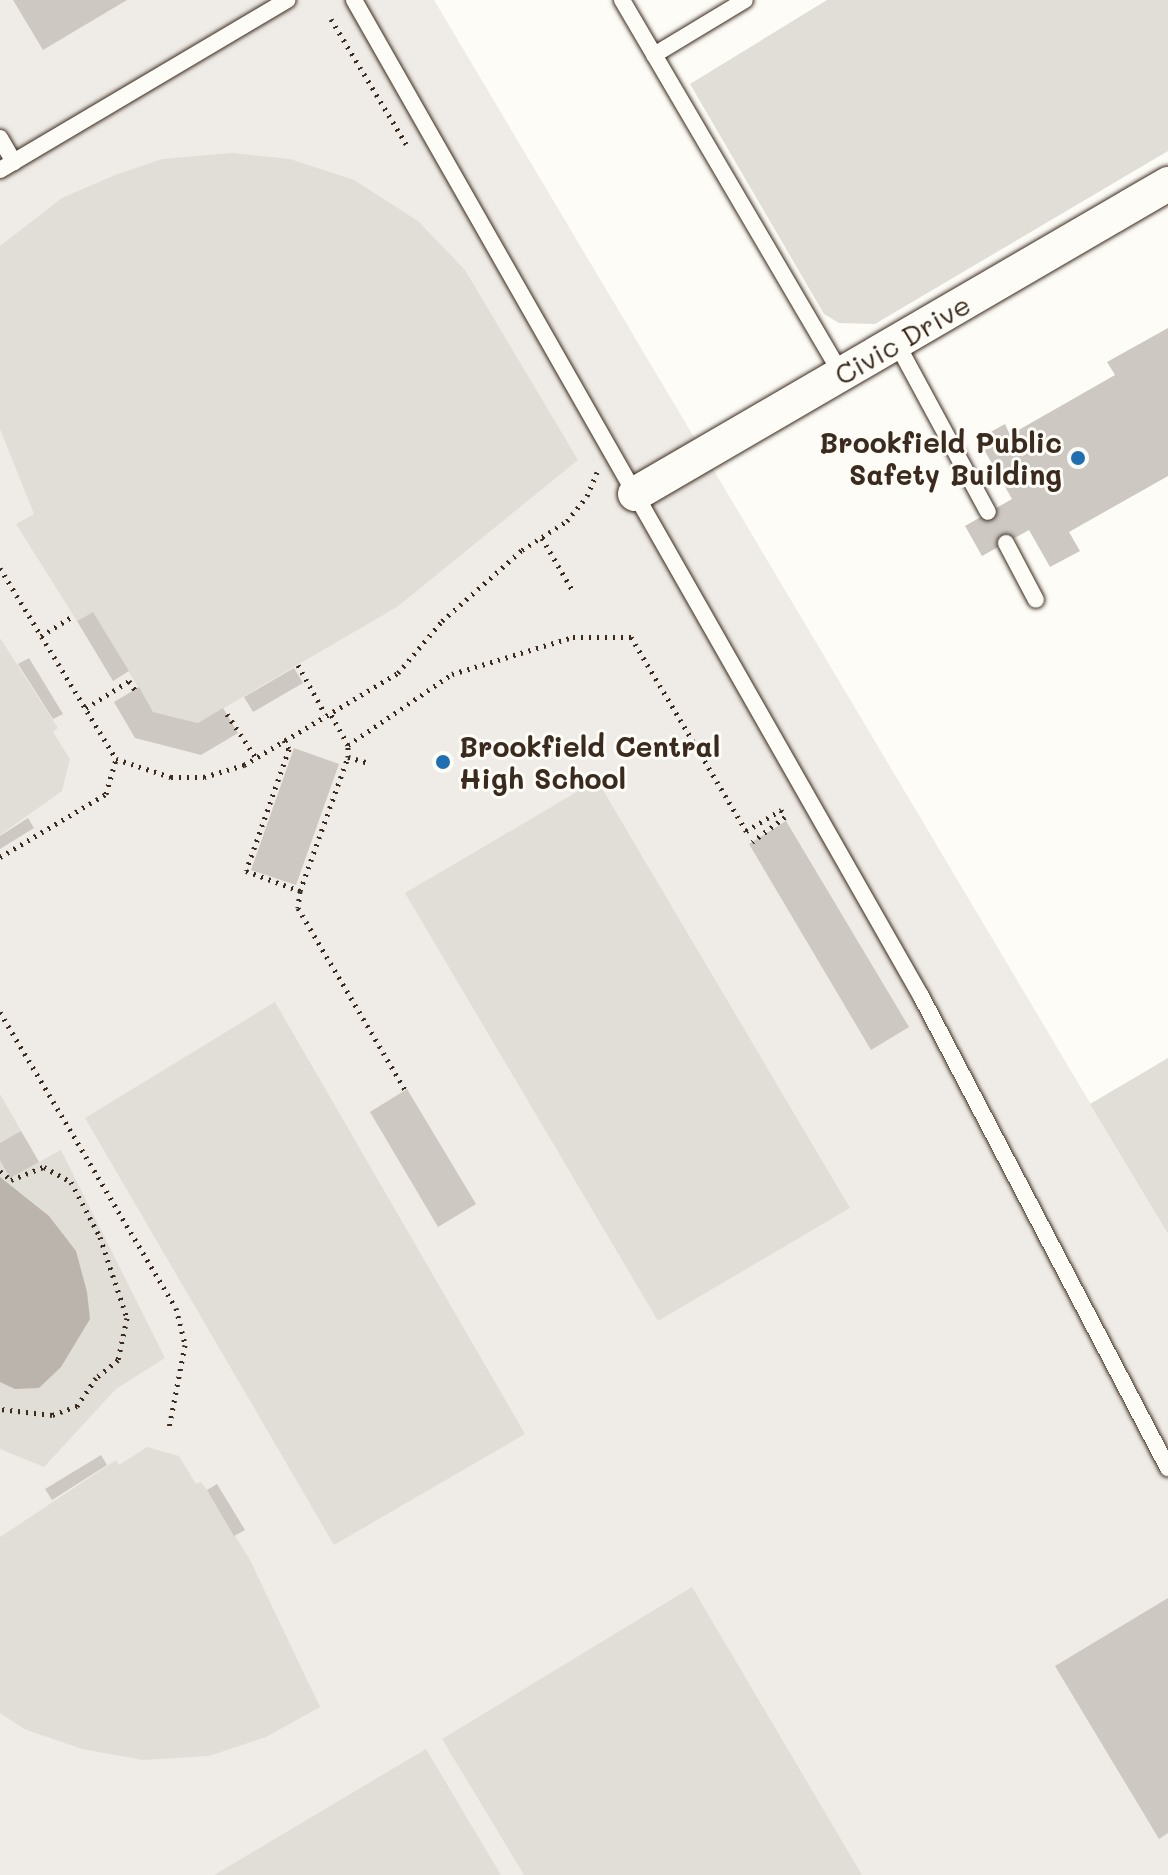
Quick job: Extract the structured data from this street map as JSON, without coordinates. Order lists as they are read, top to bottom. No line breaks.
{"streets":{"street":["Civic Drive"]},"places":["Brookfield Public Safety Building","Brookfield Central High School"]}
